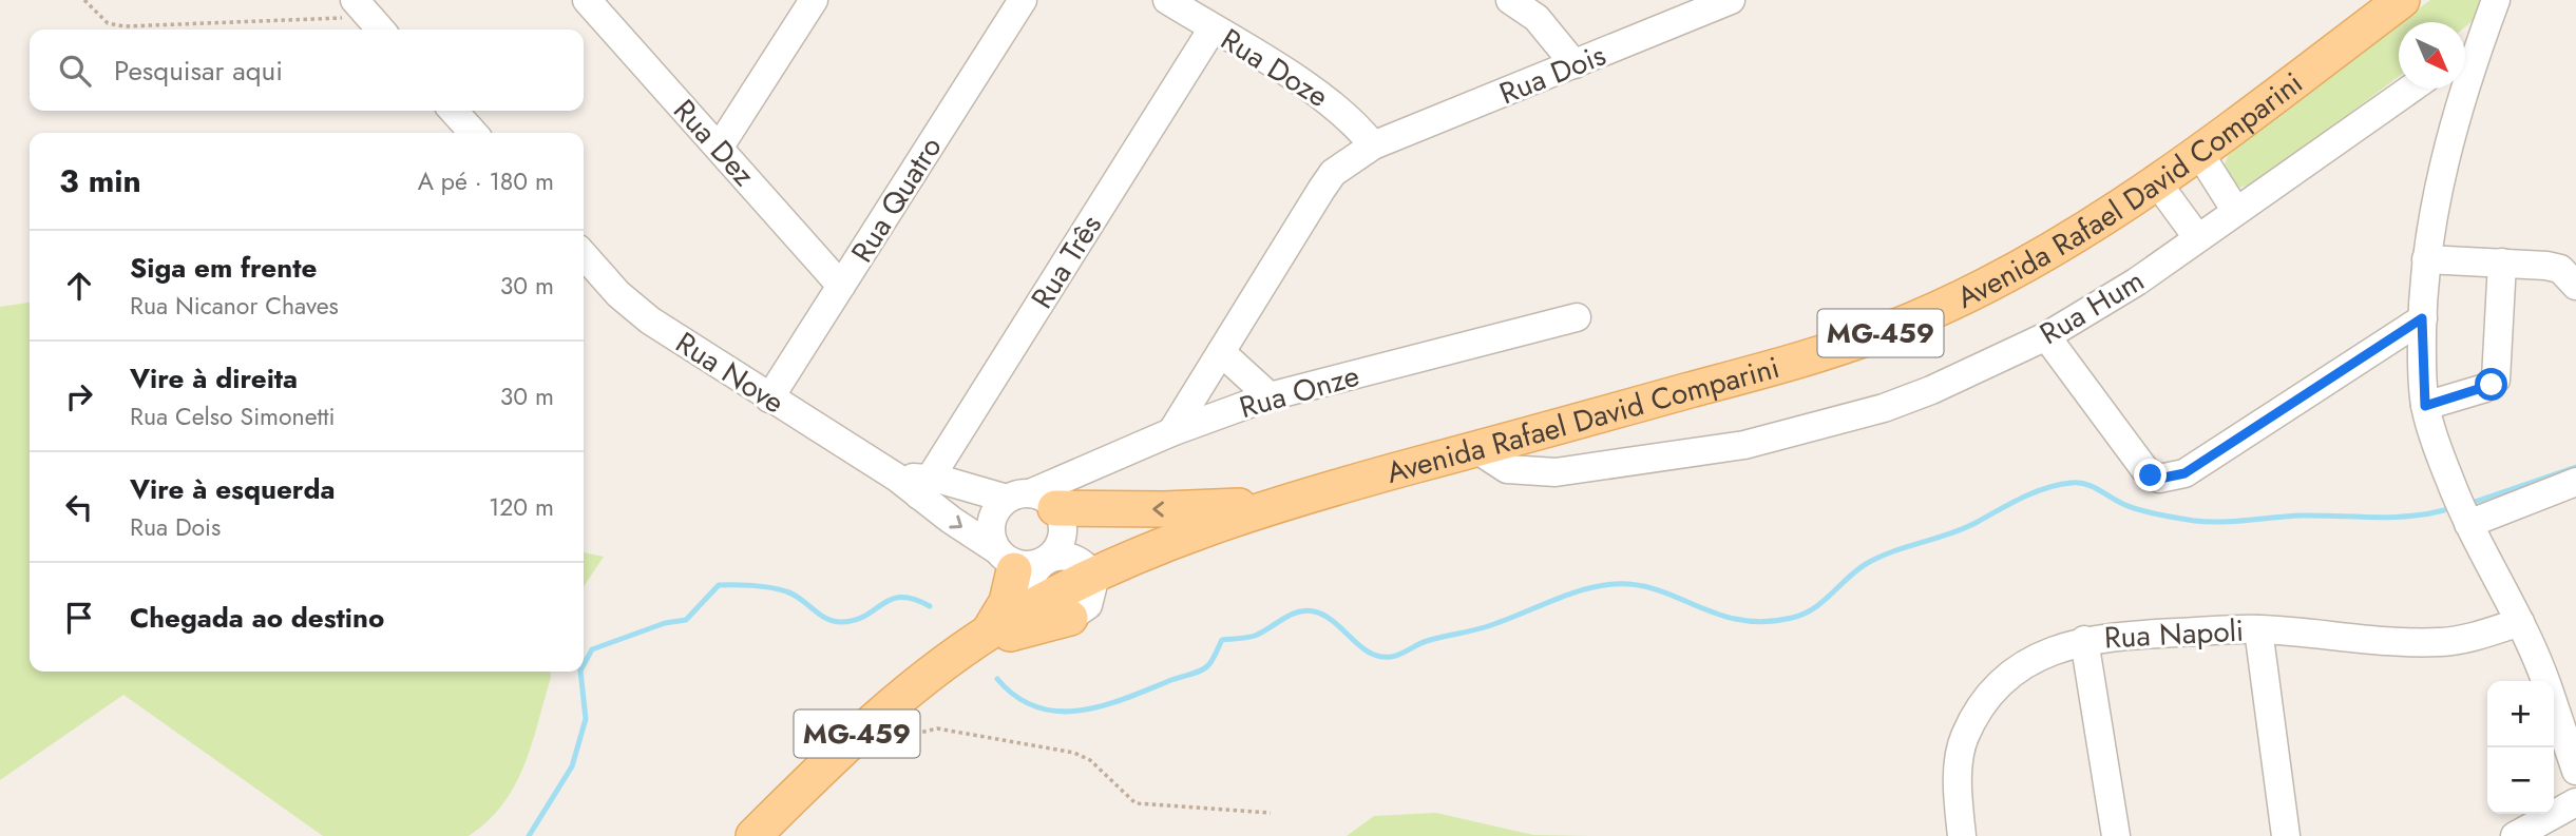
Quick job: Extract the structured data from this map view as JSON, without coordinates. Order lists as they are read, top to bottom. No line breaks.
{"streets":{"main road":["Avenida Rafael David Comparini","MG-459"],"street":["Rua Doze","Rua Dois","Rua Dez","Rua Quatro","Rua Três","Rua Hum","Rua Nove","Rua Onze","Rua Napoli"]},"crossings":[["Rua Doze","Rua Dois"],["Rua Doze","Rua Três"],["Rua Dois","Rua Onze"],["Rua Dez","Rua Quatro"],["Avenida Rafael David Comparini","Rua Hum"],["Avenida Rafael David Comparini","MG-459"],["Rua Quatro","Rua Nove"],["Rua Três","Rua Nove"],["Rua Nove","Rua Onze"]],"north":"bottom right","page":{"search":"Pesquisar aqui","heading":["3 min","A pé · 180 m"],"list":[["Siga em frente","Rua Nicanor Chaves","30 m"],["Vire à direita","Rua Celso Simonetti","30 m"],["Vire à esquerda","Rua Dois","120 m"],"Chegada ao destino"],"map_buttons":["+","−"]}}
